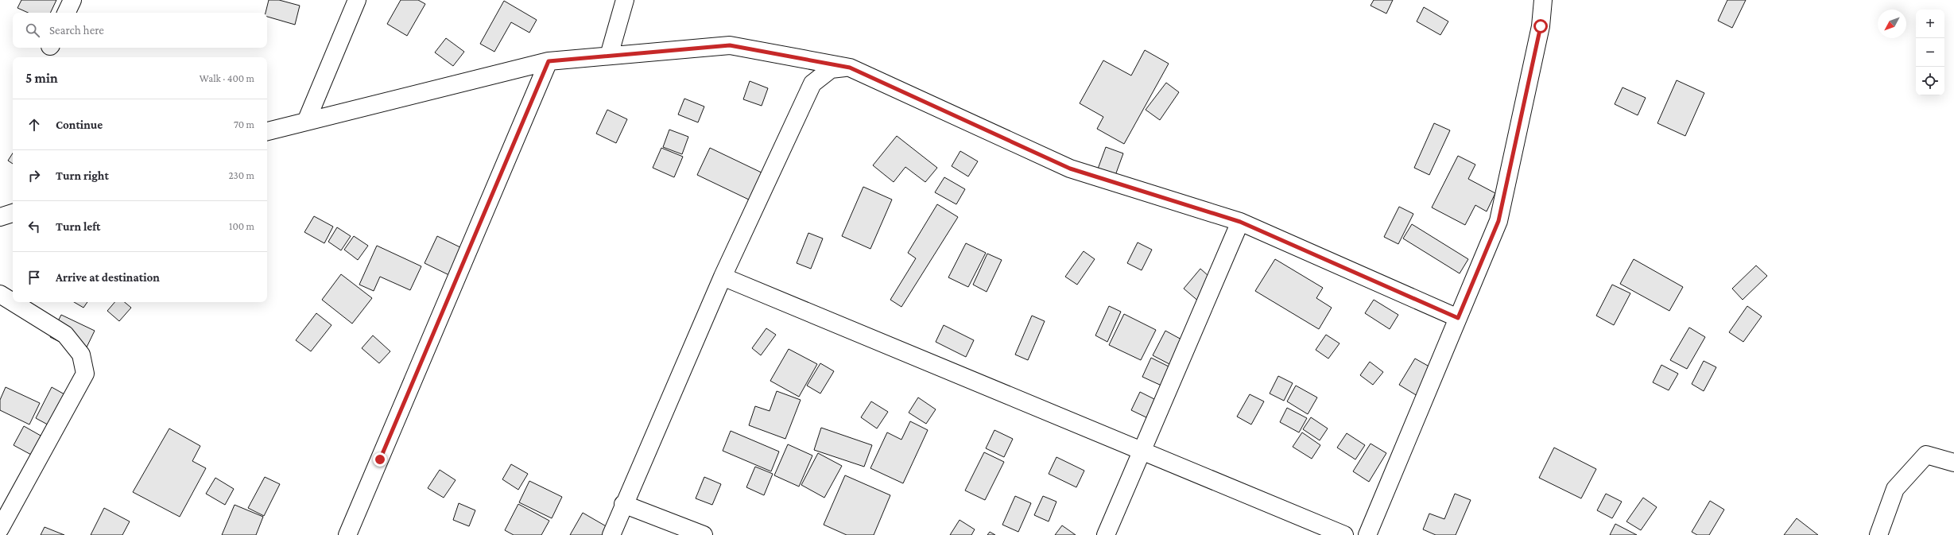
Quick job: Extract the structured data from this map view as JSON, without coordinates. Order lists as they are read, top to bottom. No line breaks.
{"north":"bottom left","page":{"map_buttons":["+","−"],"search":"Search here","heading":["5 min","Walk · 400 m"],"list":[["Continue","70 m"],["Turn right","230 m"],["Turn left","100 m"],"Arrive at destination"]}}
